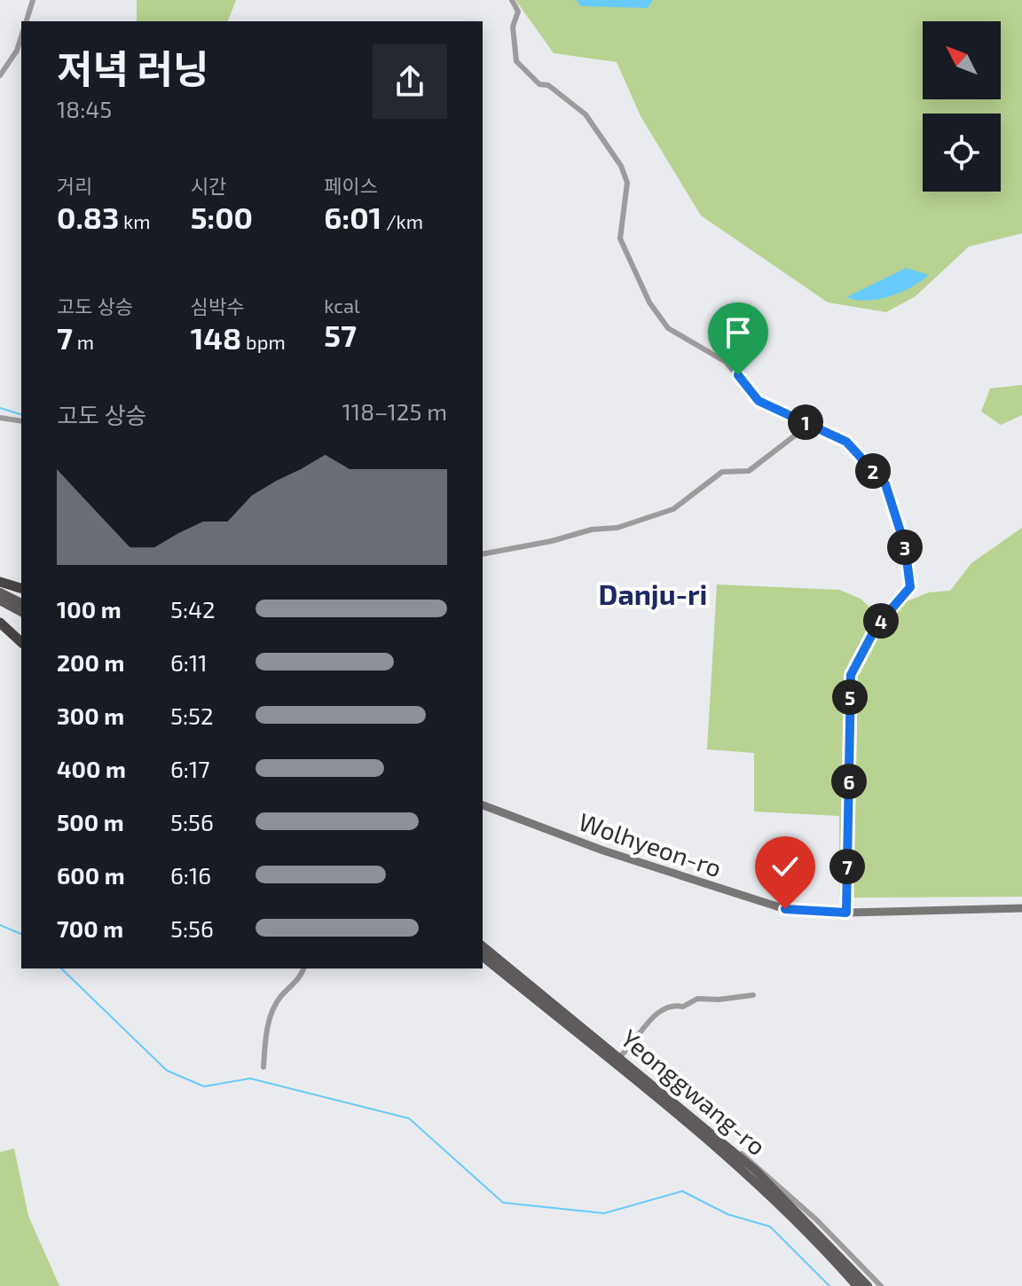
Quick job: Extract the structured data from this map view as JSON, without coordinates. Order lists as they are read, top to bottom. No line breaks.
{"streets":{"main road":["Yeonggwang-ro"],"street":["Wolhyeon-ro"]},"districts":["Danju-ri"],"north":"top left","page":{"heading":["저녁 러닝","18:45"],"stats":[["거리","0.83 km"],["시간","5:00"],["페이스","6:01 /km"],["고도 상승","7 m"],["심박수","148 bpm"],["kcal","57"]],"chart":["고도 상승","118–125 m"],"pins":["1","2","3","4","5","6","7"],"list":[{"name":"100 m","note":"5:42"},{"name":"200 m","note":"6:11"},{"name":"300 m","note":"5:52"},{"name":"400 m","note":"6:17"},{"name":"500 m","note":"5:56"},{"name":"600 m","note":"6:16"},{"name":"700 m","note":"5:56"}]}}
